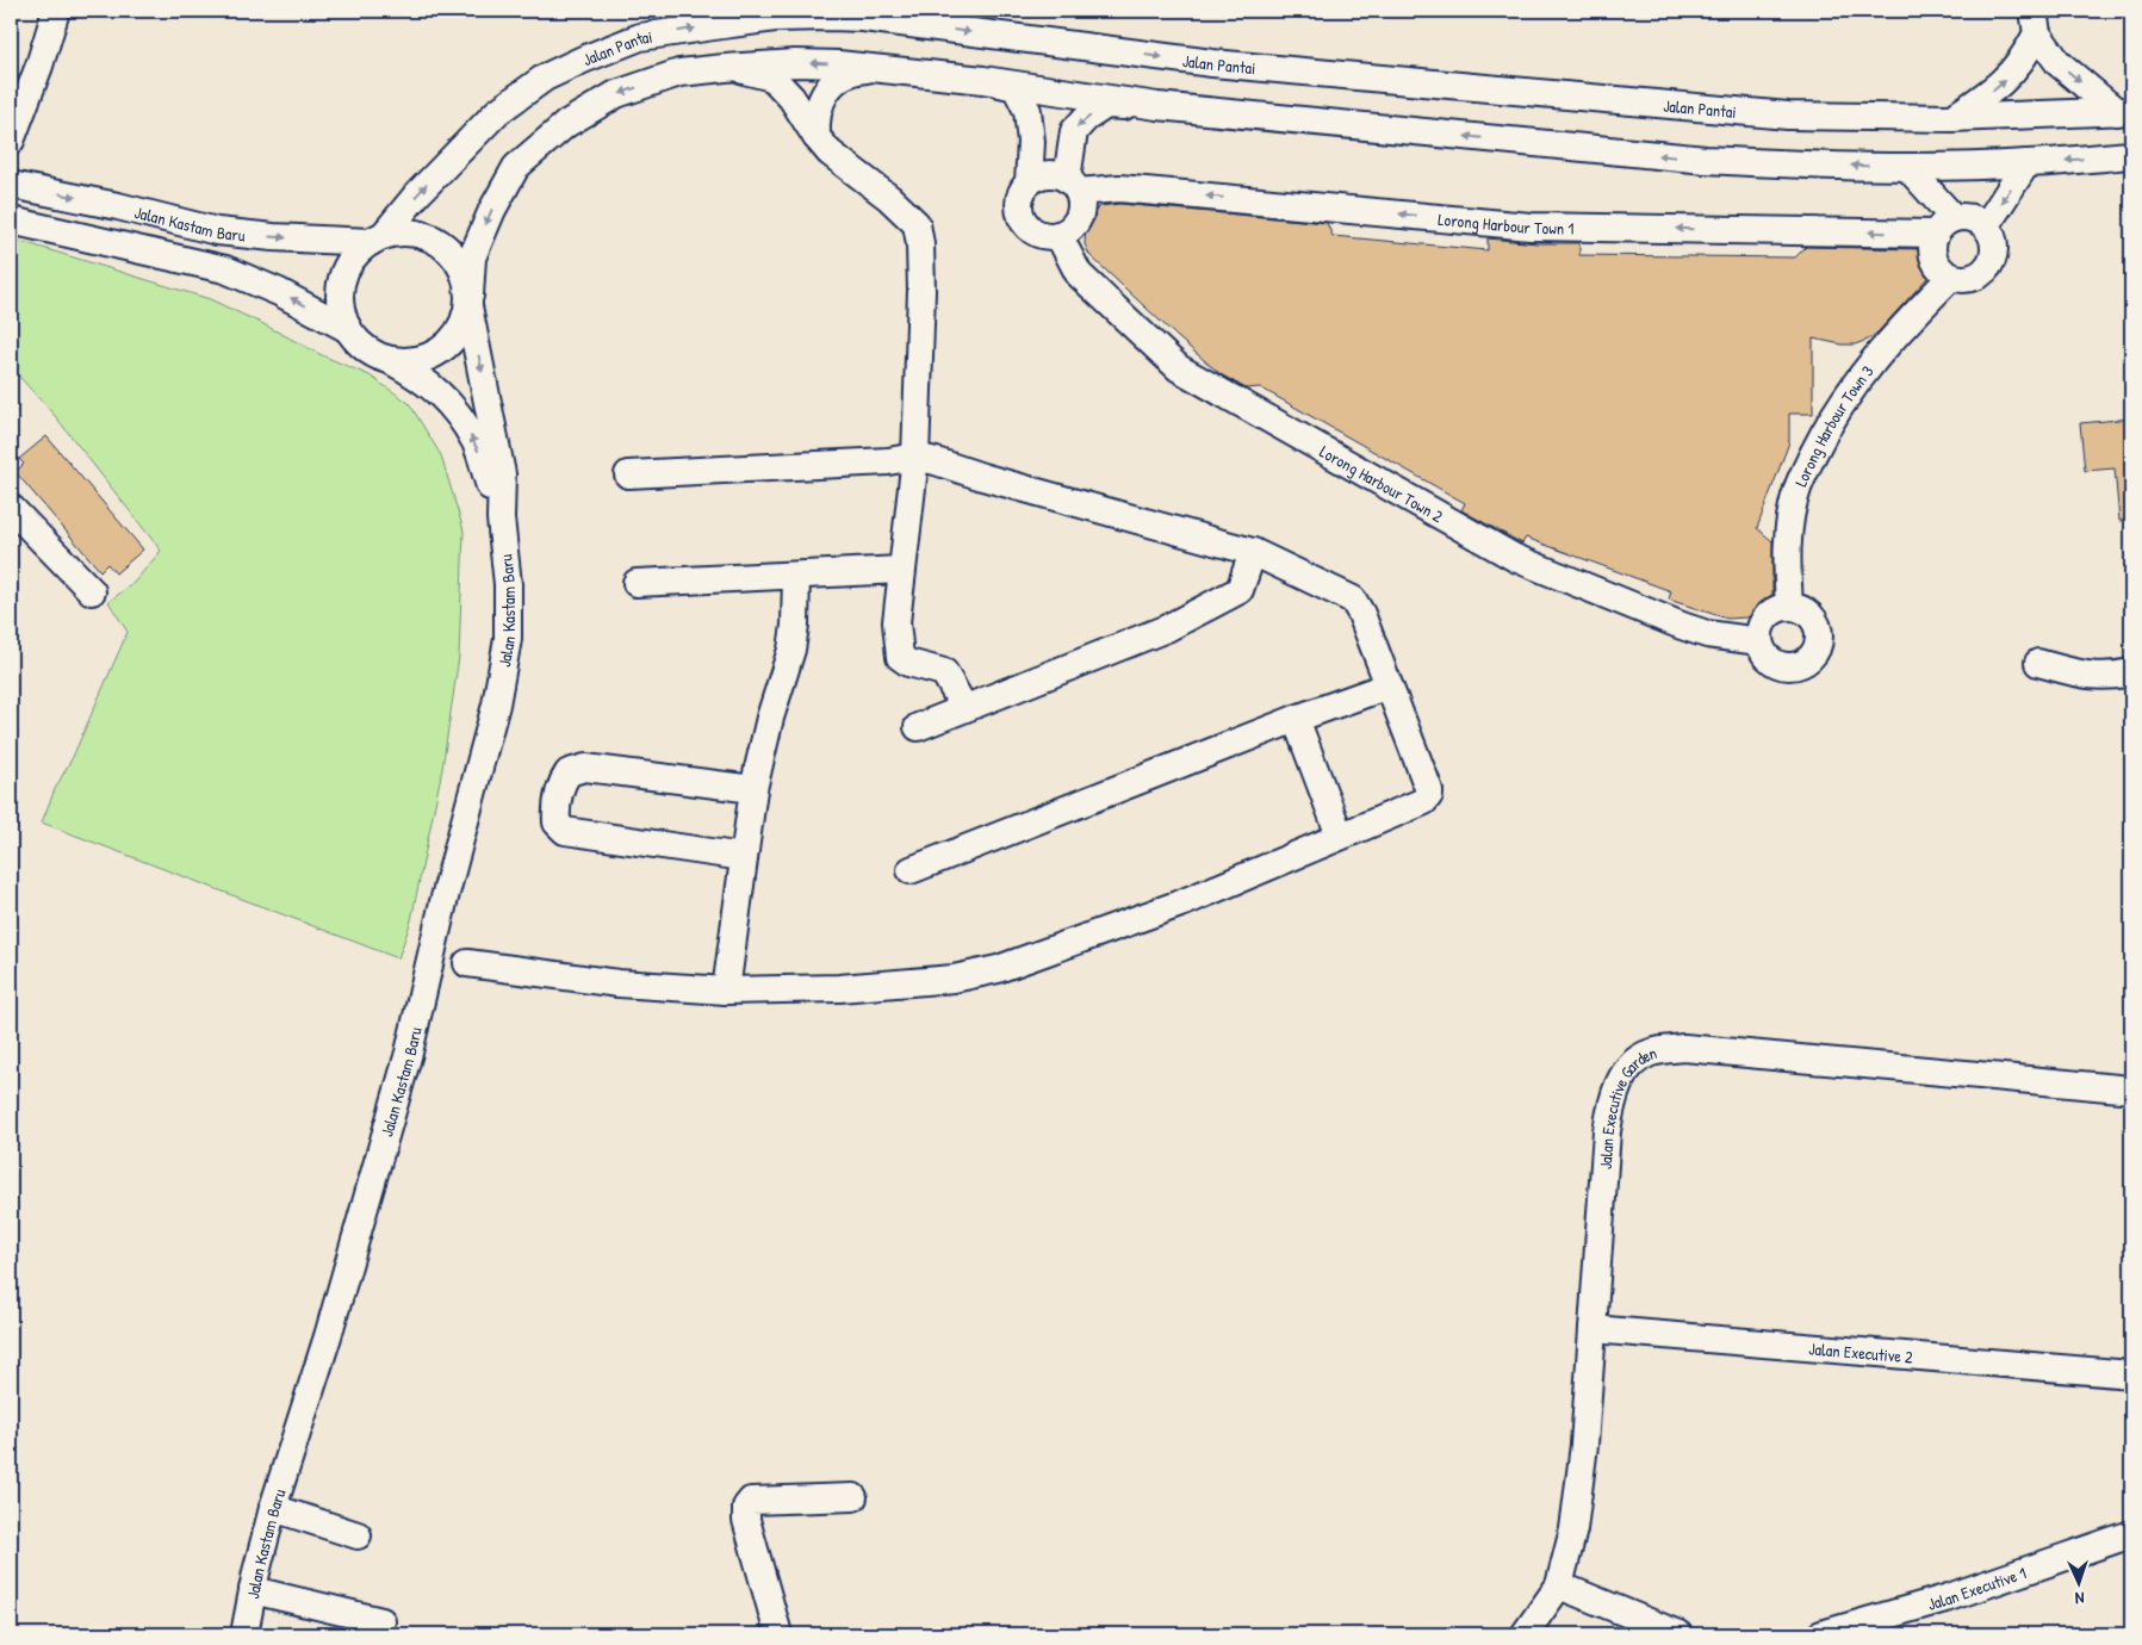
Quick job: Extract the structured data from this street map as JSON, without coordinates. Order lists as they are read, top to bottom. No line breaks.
{"streets":{"street":["Jalan Pantai","Jalan Kastam Baru","Lorong Harbour Town 1","Lorong Harbour Town 3","Lorong Harbour Town 2","Jalan Executive Garden","Jalan Executive 2","Jalan Executive 1"]},"crossings":[["Jalan Pantai","Jalan Kastam Baru"],["Lorong Harbour Town 1","Lorong Harbour Town 3"],["Lorong Harbour Town 1","Lorong Harbour Town 2"],["Lorong Harbour Town 3","Lorong Harbour Town 2"],["Jalan Executive Garden","Jalan Executive 2"]],"north":"bottom"}
